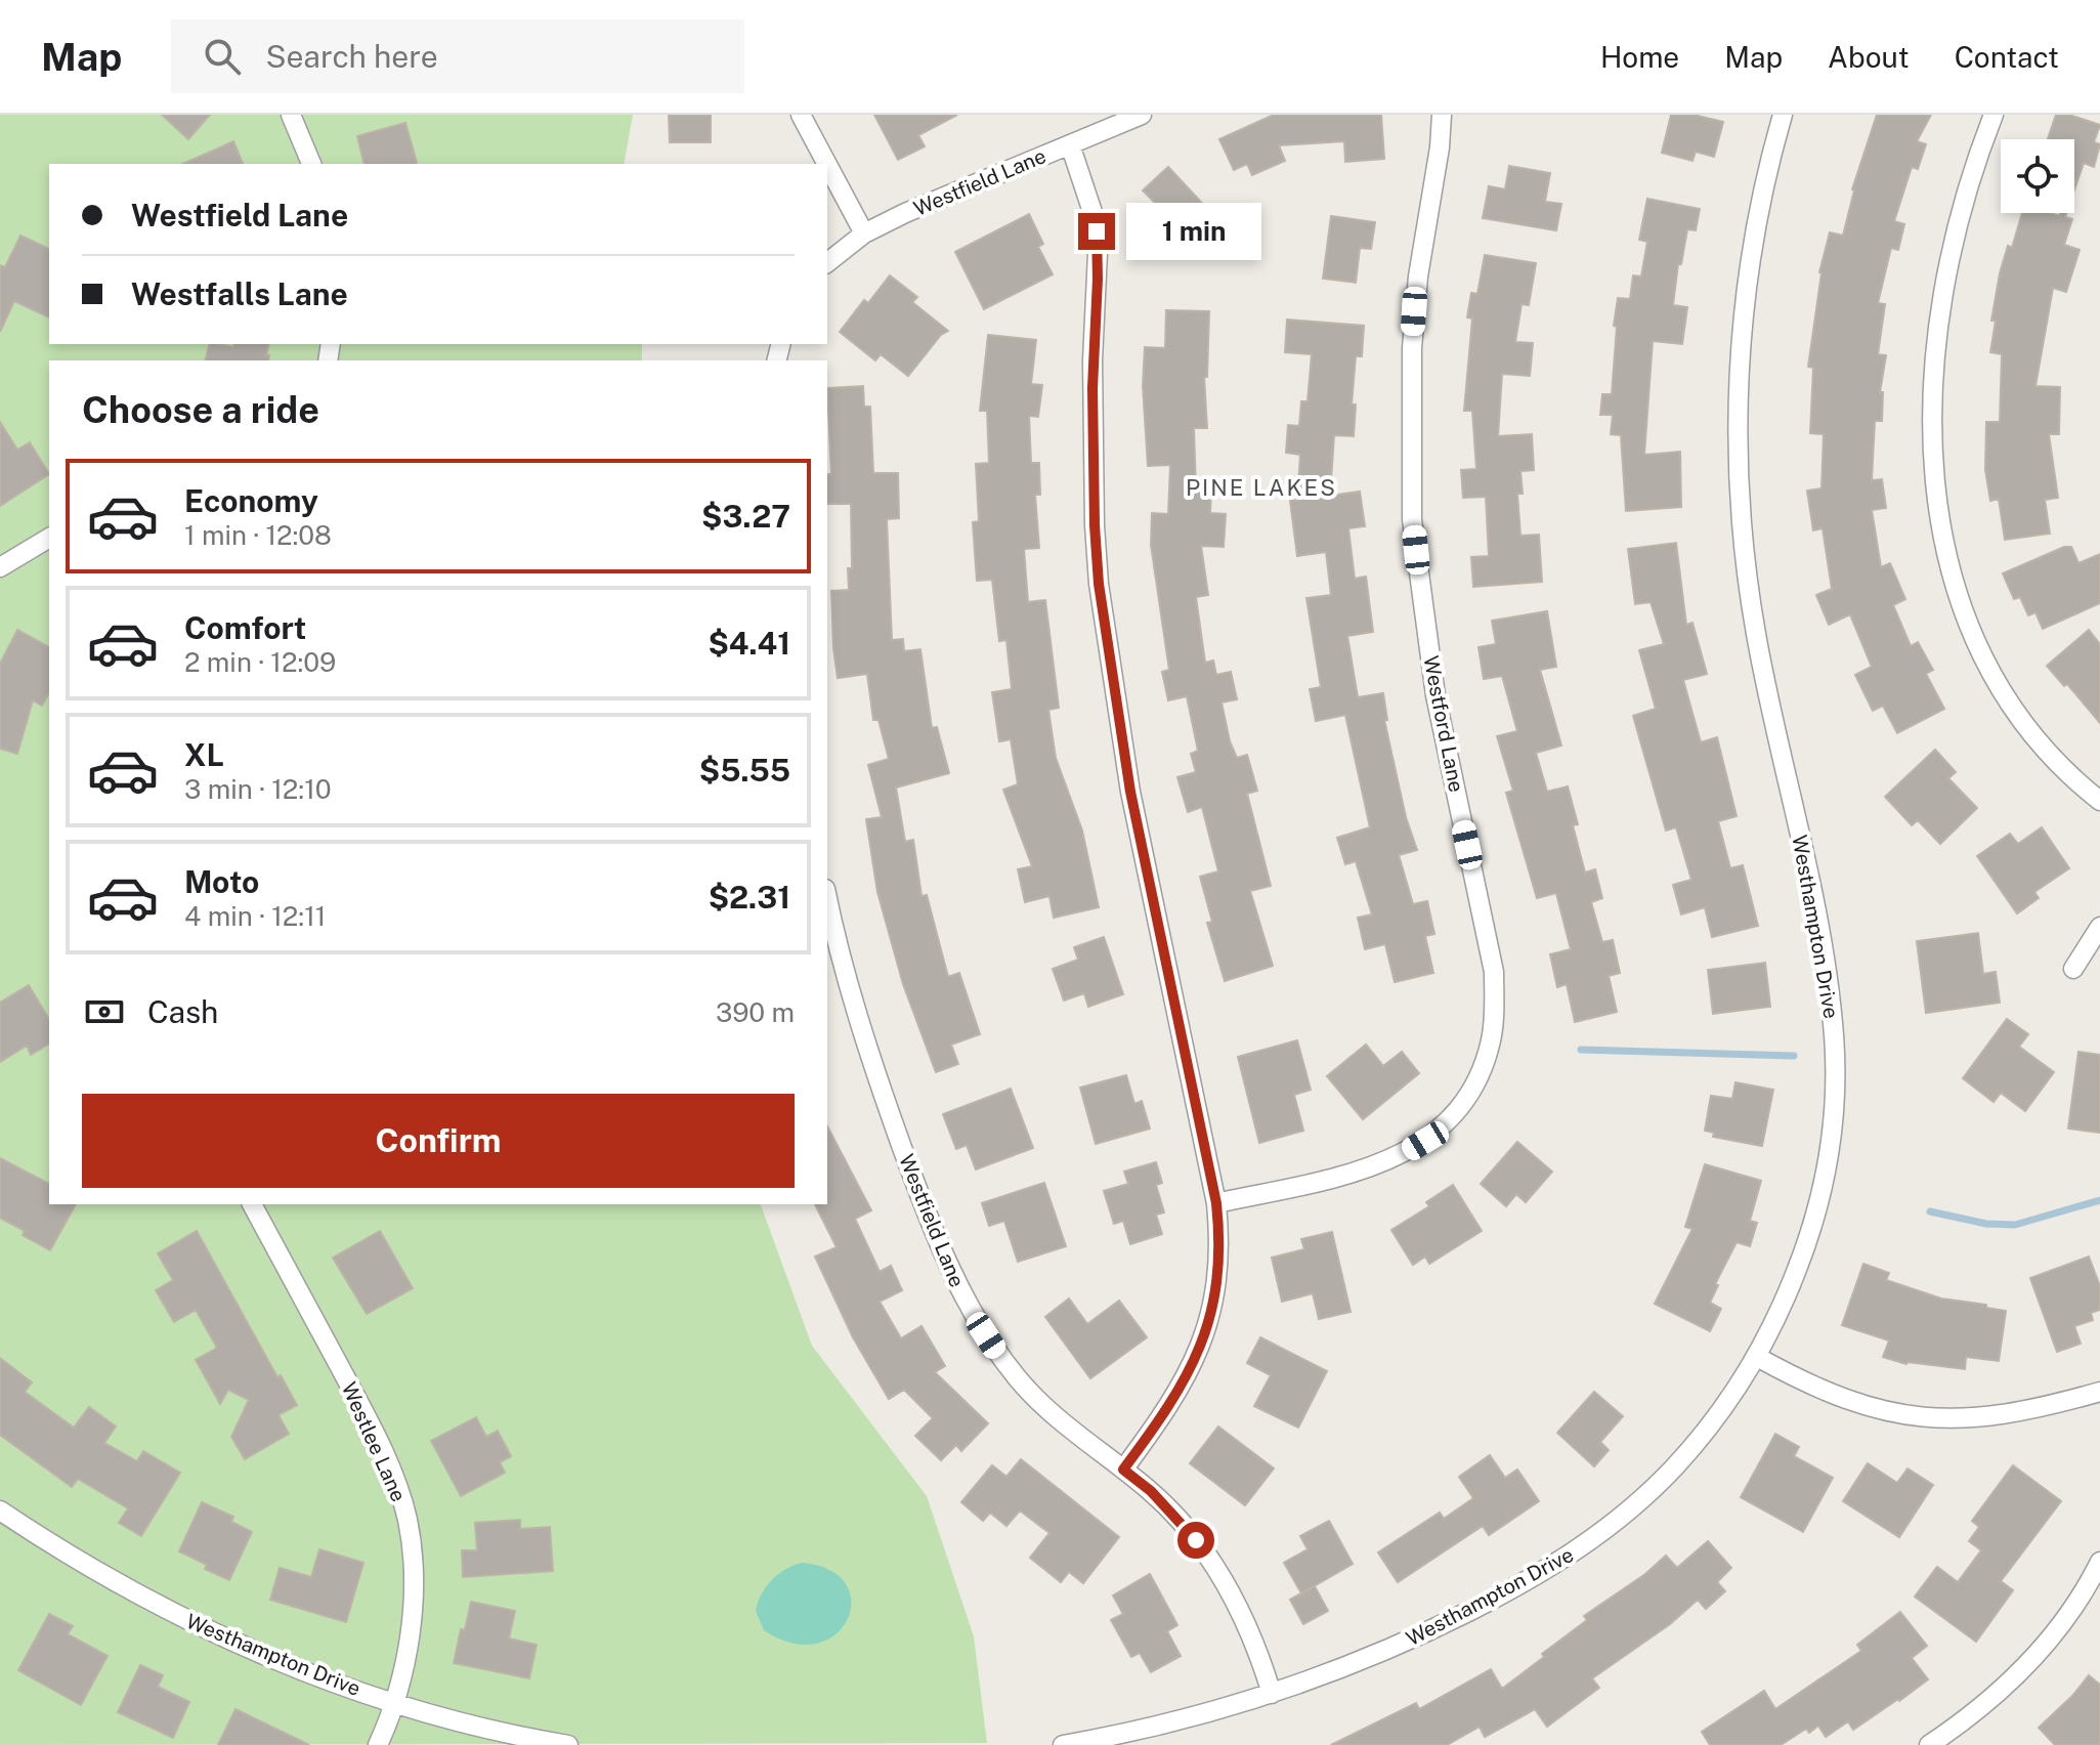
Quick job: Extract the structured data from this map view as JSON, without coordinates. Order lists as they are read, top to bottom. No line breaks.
{"streets":{"street":["Westfield Lane","Westford Lane","Westhampton Drive","Westlee Lane"]},"crossings":[["Westfield Lane","Westhampton Drive"],["Westhampton Drive","Westlee Lane"]],"districts":["PINE LAKES"],"page":{"header":"Map","search":"Search here","nav":["Home","Map","About","Contact"],"banner":["Westfield Lane","Westfalls Lane"],"bubble":"1 min","heading":"Choose a ride","list":[{"name":"Economy","note":"1 min · 12:08","value":"$3.27"},{"name":"Comfort","note":"2 min · 12:09","value":"$4.41"},{"name":"XL","note":"3 min · 12:10","value":"$5.55"},{"name":"Moto","note":"4 min · 12:11","value":"$2.31"}],"pay":["Cash","390 m"],"buttons":"Confirm"}}
